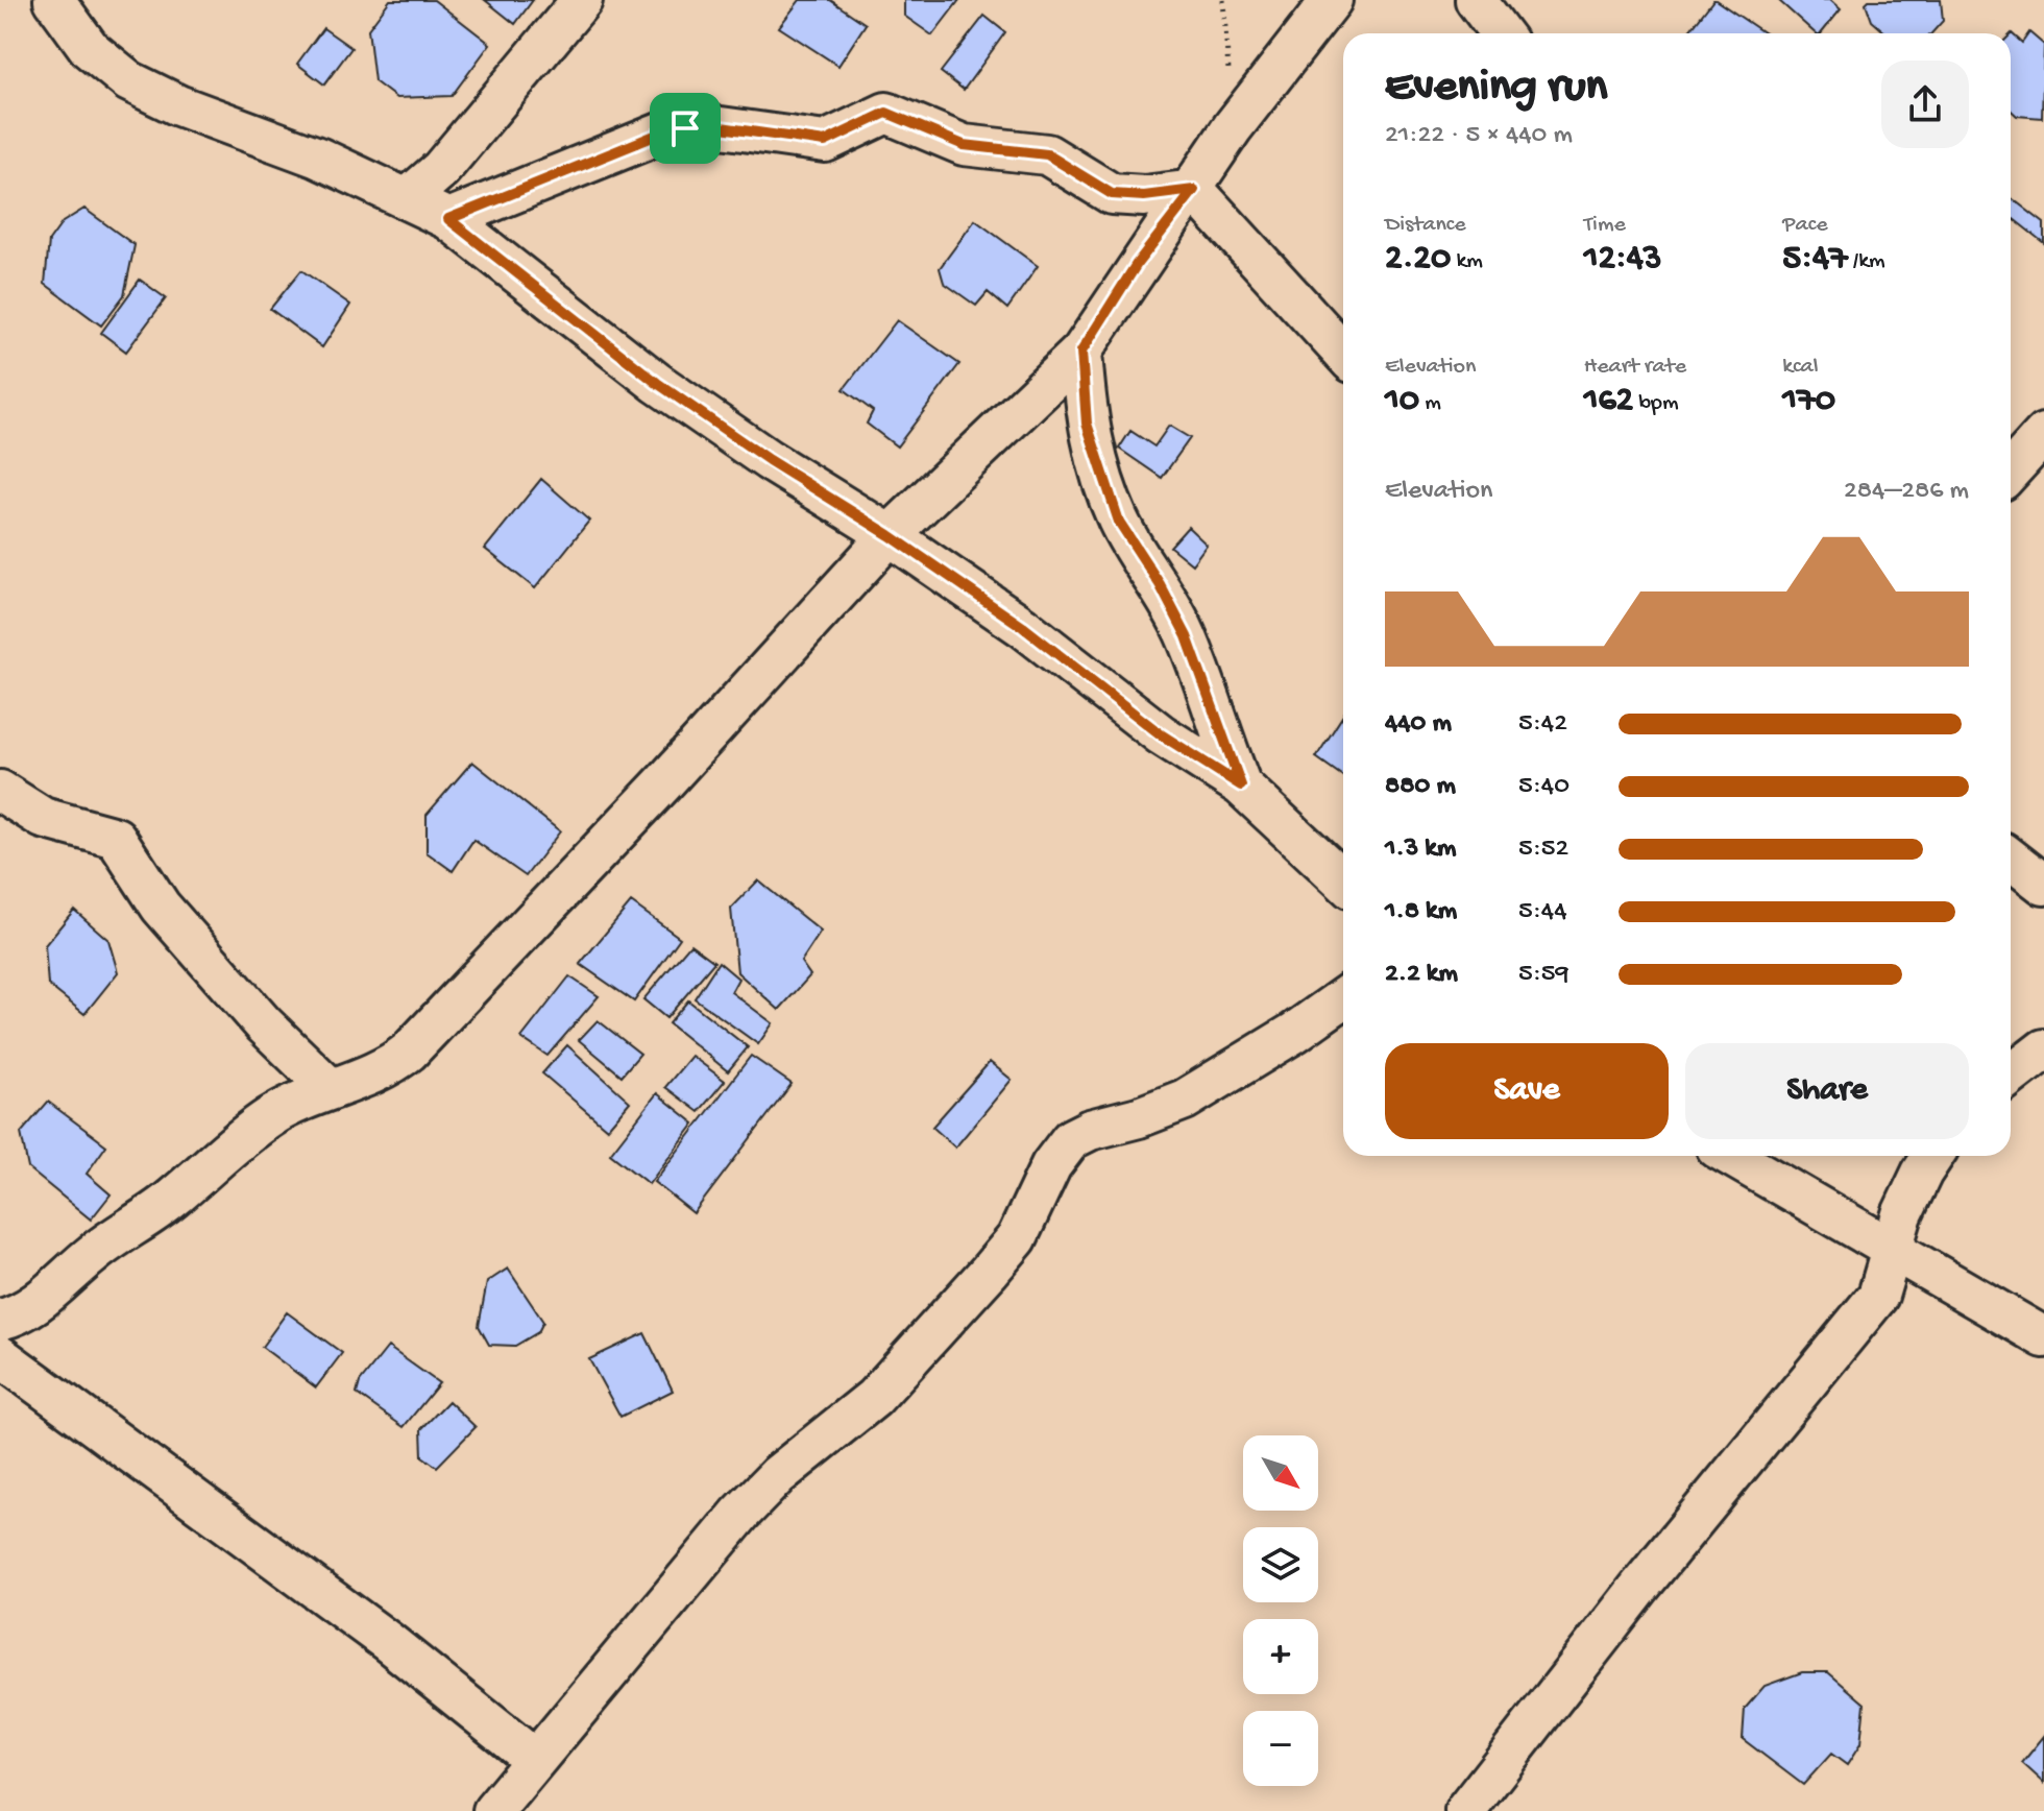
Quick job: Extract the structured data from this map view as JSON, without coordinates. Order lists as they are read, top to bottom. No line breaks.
{"north":"bottom right","page":{"heading":["Evening run","21:22 · 5 × 440 m"],"stats":[["Distance","2.20 km"],["Time","12:43"],["Pace","5:47 /km"],["Elevation","10 m"],["Heart rate","162 bpm"],["kcal","170"]],"chart":["Elevation","284–286 m"],"list":[{"name":"440 m","note":"5:42"},{"name":"880 m","note":"5:40"},{"name":"1.3 km","note":"5:52"},{"name":"1.8 km","note":"5:44"},{"name":"2.2 km","note":"5:59"}],"buttons":["Save","Share"],"map_buttons":["+","−"]}}
